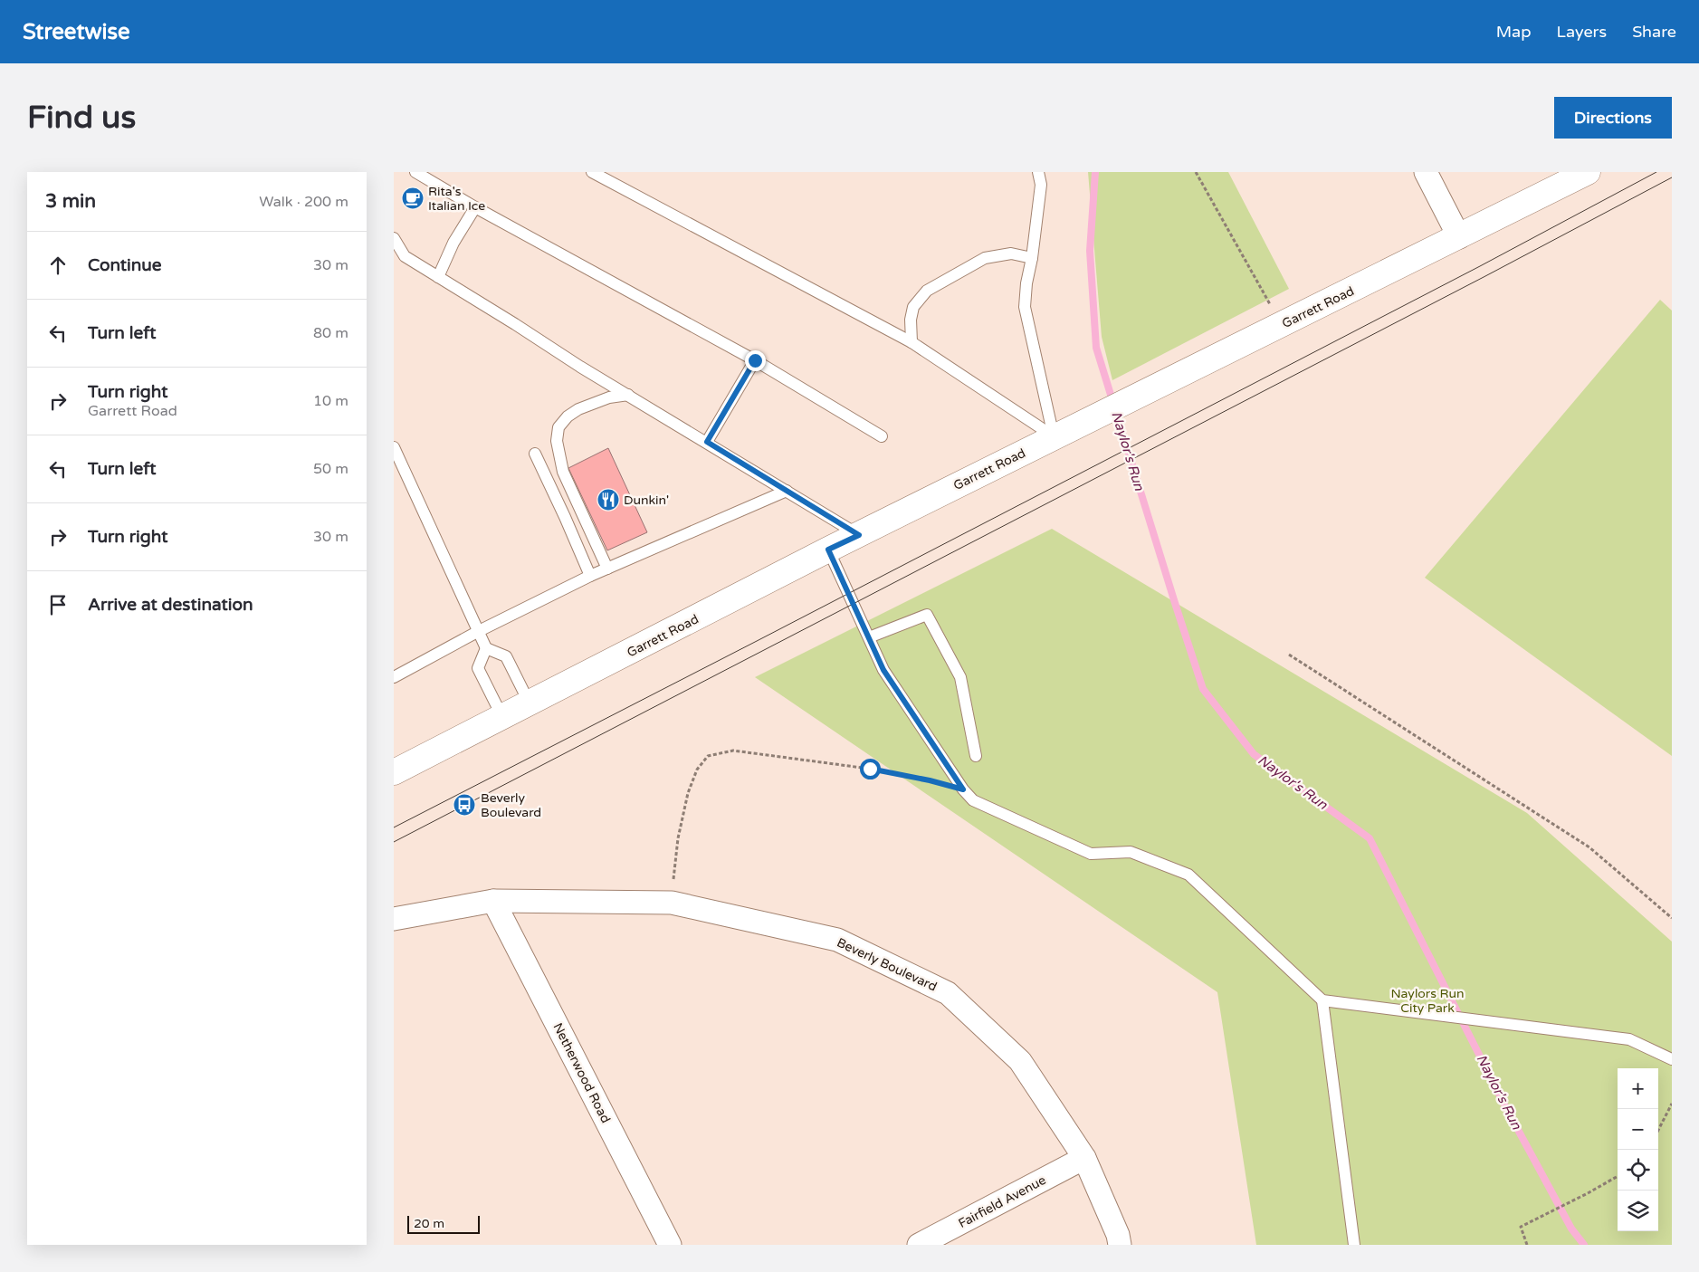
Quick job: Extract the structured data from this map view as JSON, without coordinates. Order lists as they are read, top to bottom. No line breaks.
{"streets":{"main road":["Garrett Road"],"street":["Beverly Boulevard","Netherwood Road","Fairfield Avenue"]},"crossings":[["Beverly Boulevard","Netherwood Road"],["Beverly Boulevard","Fairfield Avenue"]],"water":["Naylor's Run"],"parks":["Naylors Run City Park"],"places":{"cafe":["Rita's Italian Ice"],"restaurant":["Dunkin'"],"bus stop":["Beverly Boulevard"]},"scale_bar":"20 m","page":{"header":"Streetwise","nav":["Map","Layers","Share"],"buttons":"Directions","title":"Find us","heading":["3 min","Walk · 200 m"],"list":[["Continue","30 m"],["Turn left","80 m"],["Turn right","Garrett Road","10 m"],["Turn left","50 m"],["Turn right","30 m"],"Arrive at destination"],"map_buttons":["+","−"],"scale":"20 m"}}
